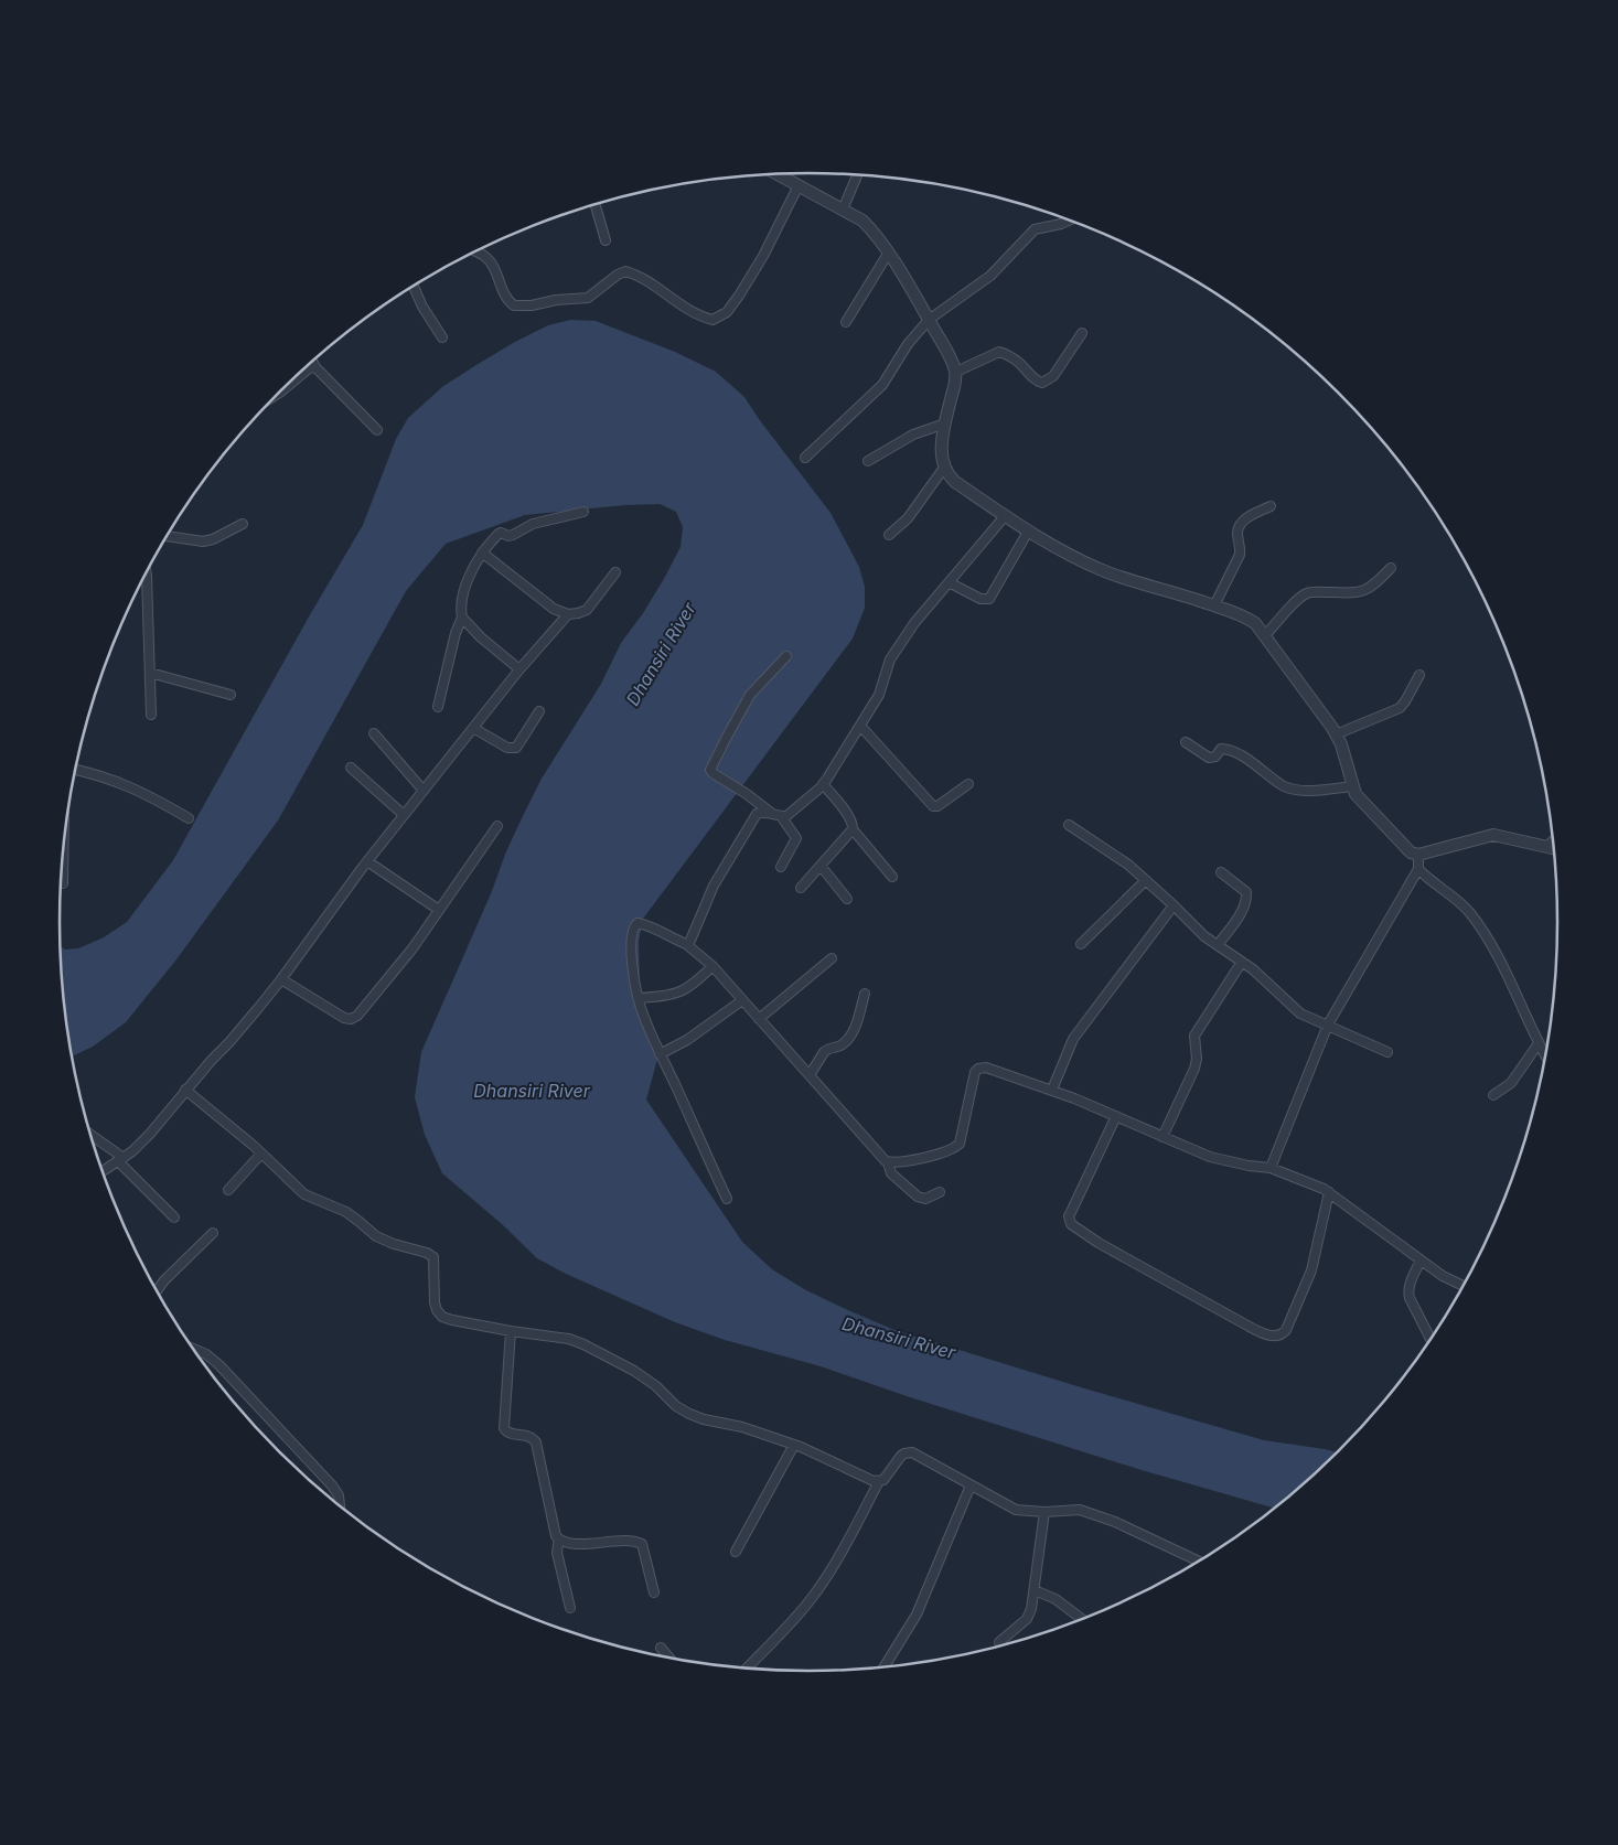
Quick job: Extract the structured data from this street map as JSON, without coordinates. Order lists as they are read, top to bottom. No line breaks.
{"water":["Dhansiri River"]}
